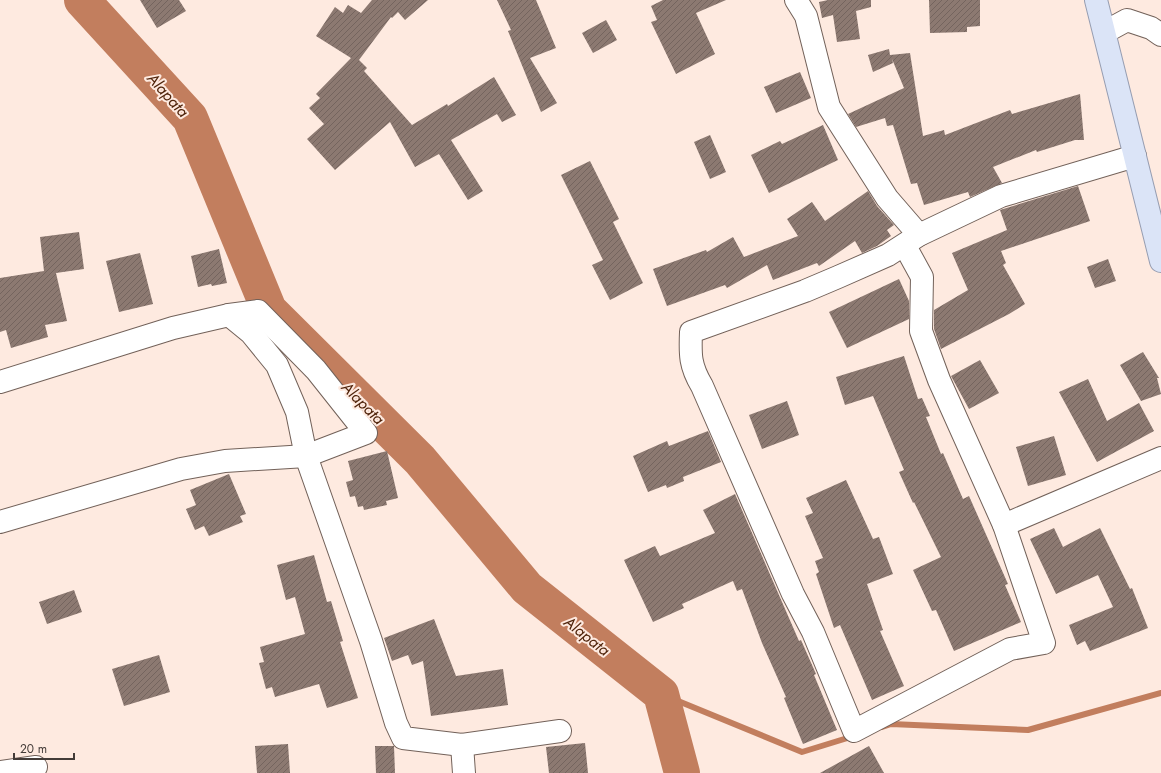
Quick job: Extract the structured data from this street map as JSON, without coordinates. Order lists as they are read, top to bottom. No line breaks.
{"water":["Alapata"],"scale_bar":"20 m"}
